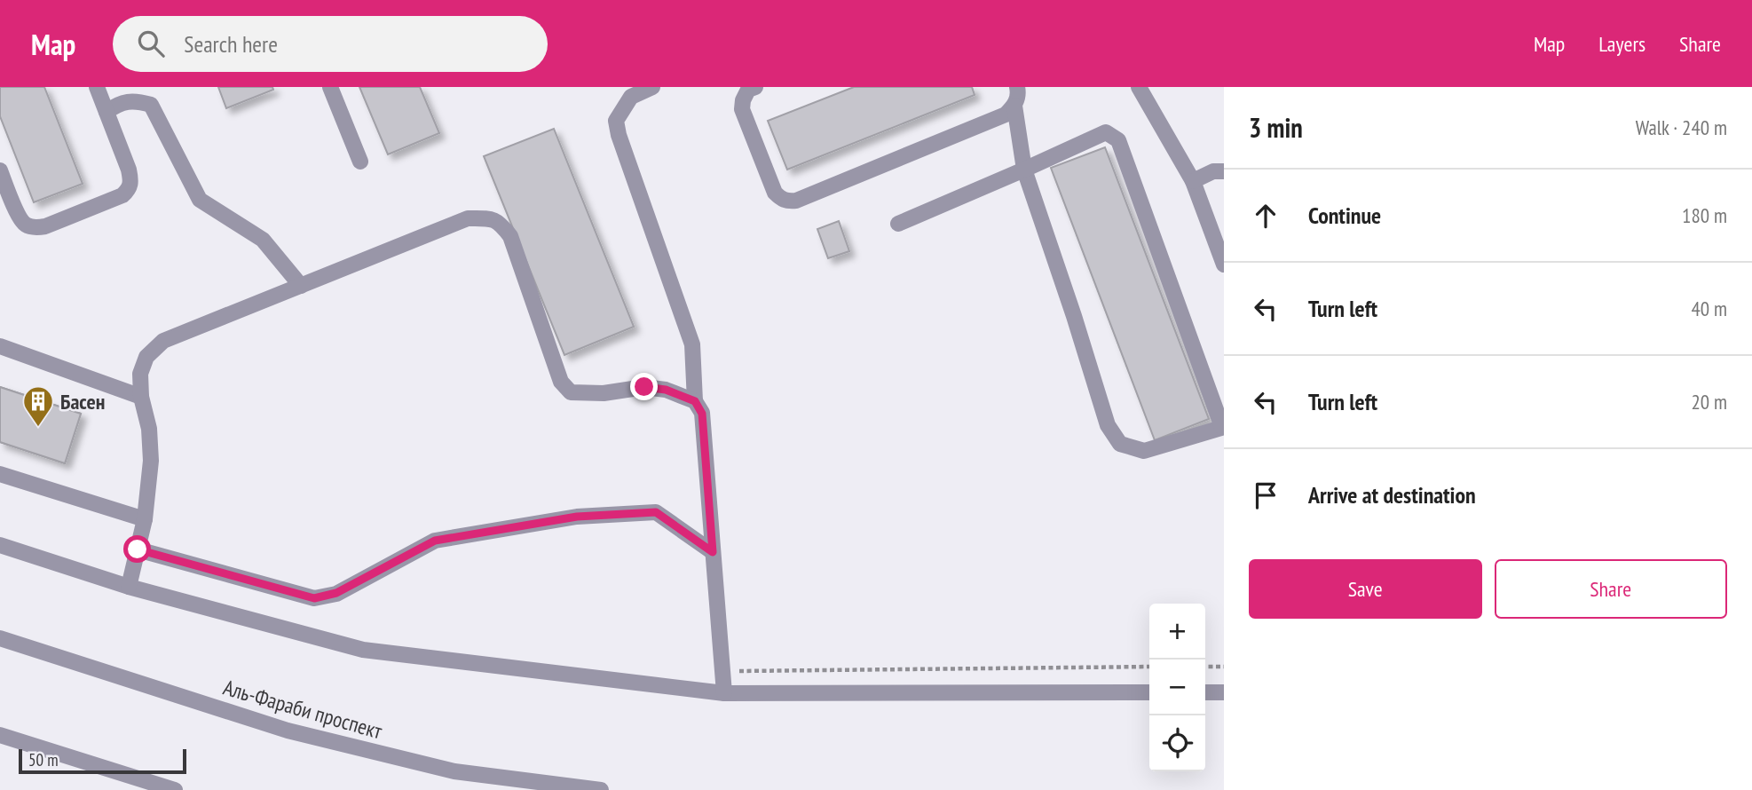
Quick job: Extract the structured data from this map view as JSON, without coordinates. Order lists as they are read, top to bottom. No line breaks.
{"streets":{"street":["Аль-Фараби проспект"]},"places":{"building":["Басен"]},"scale_bar":"50 m","page":{"header":"Map","search":"Search here","nav":["Map","Layers","Share"],"heading":["3 min","Walk · 240 m"],"list":[["Continue","180 m"],["Turn left","40 m"],["Turn left","20 m"],"Arrive at destination"],"buttons":["Save","Share"],"map_buttons":["+","−"],"scale":"50 m"}}
